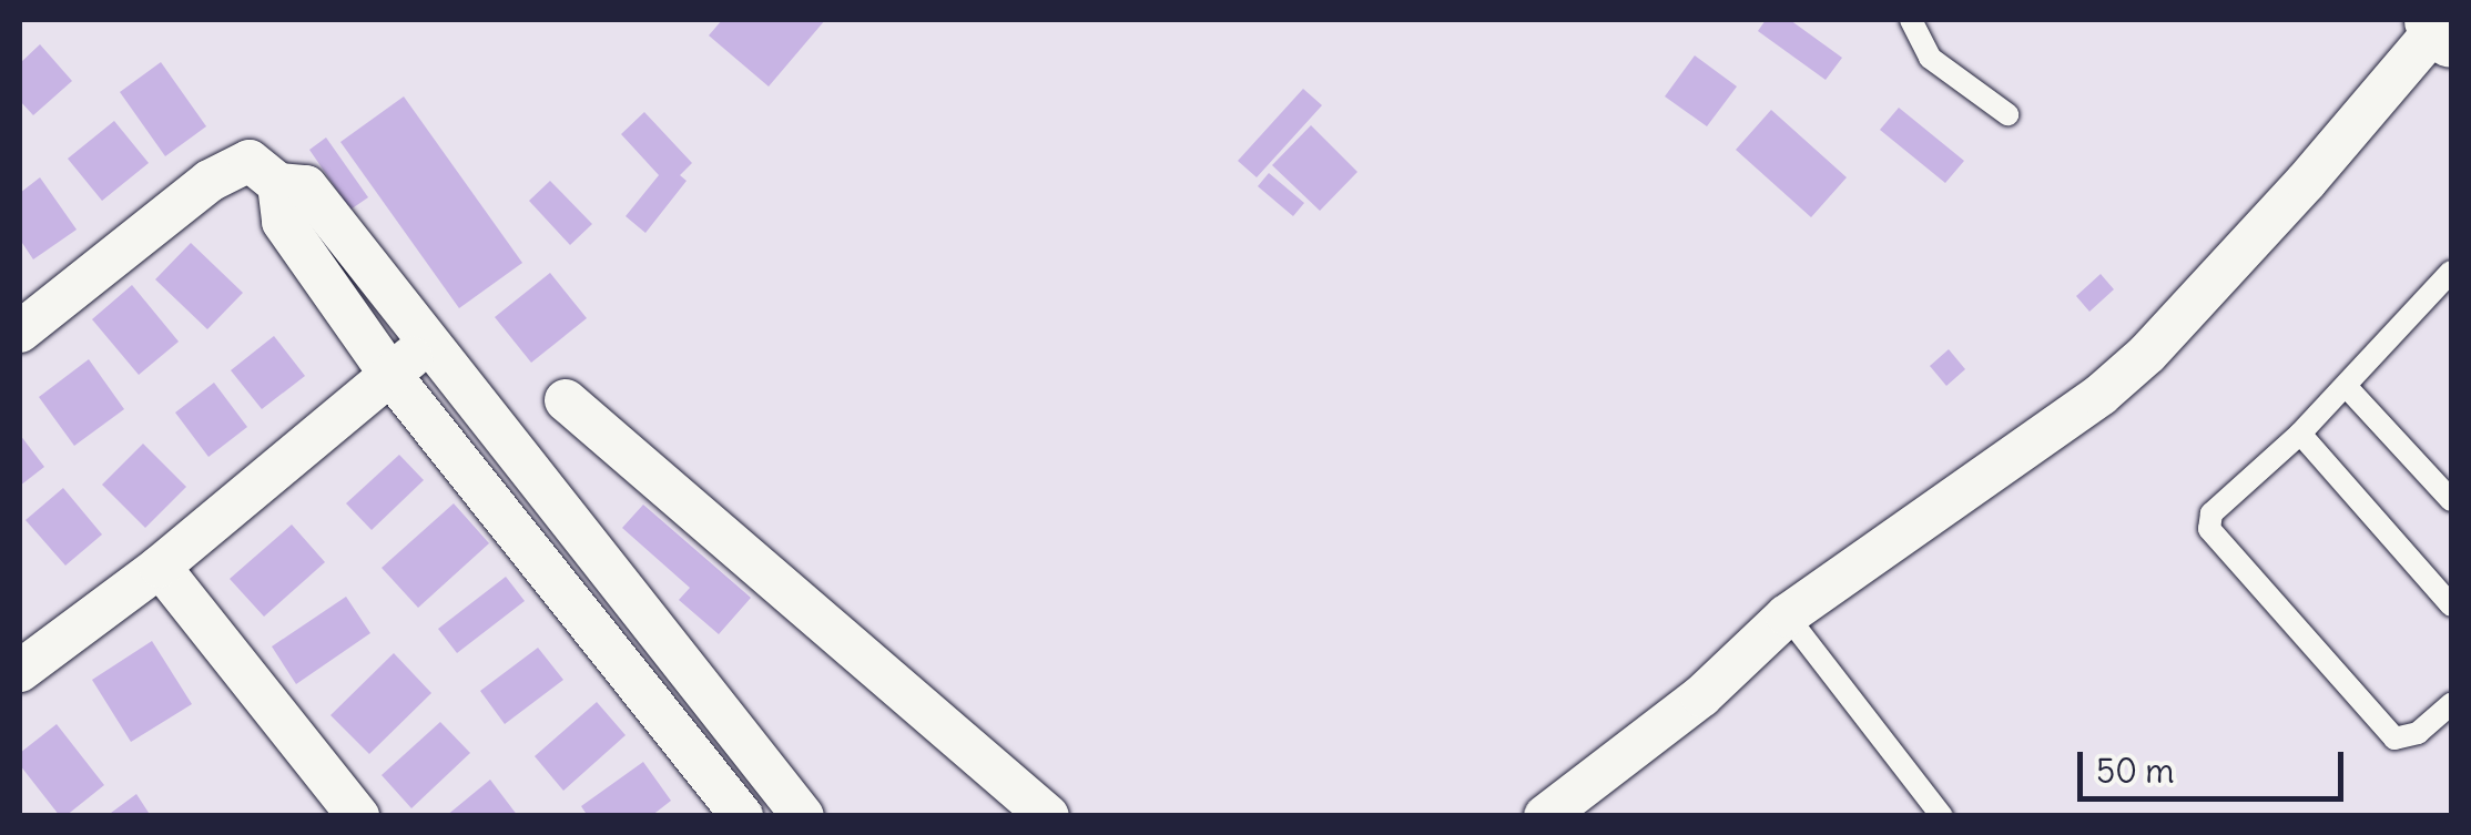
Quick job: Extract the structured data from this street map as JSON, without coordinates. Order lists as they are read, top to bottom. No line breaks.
{"scale_bar":"50 m"}
